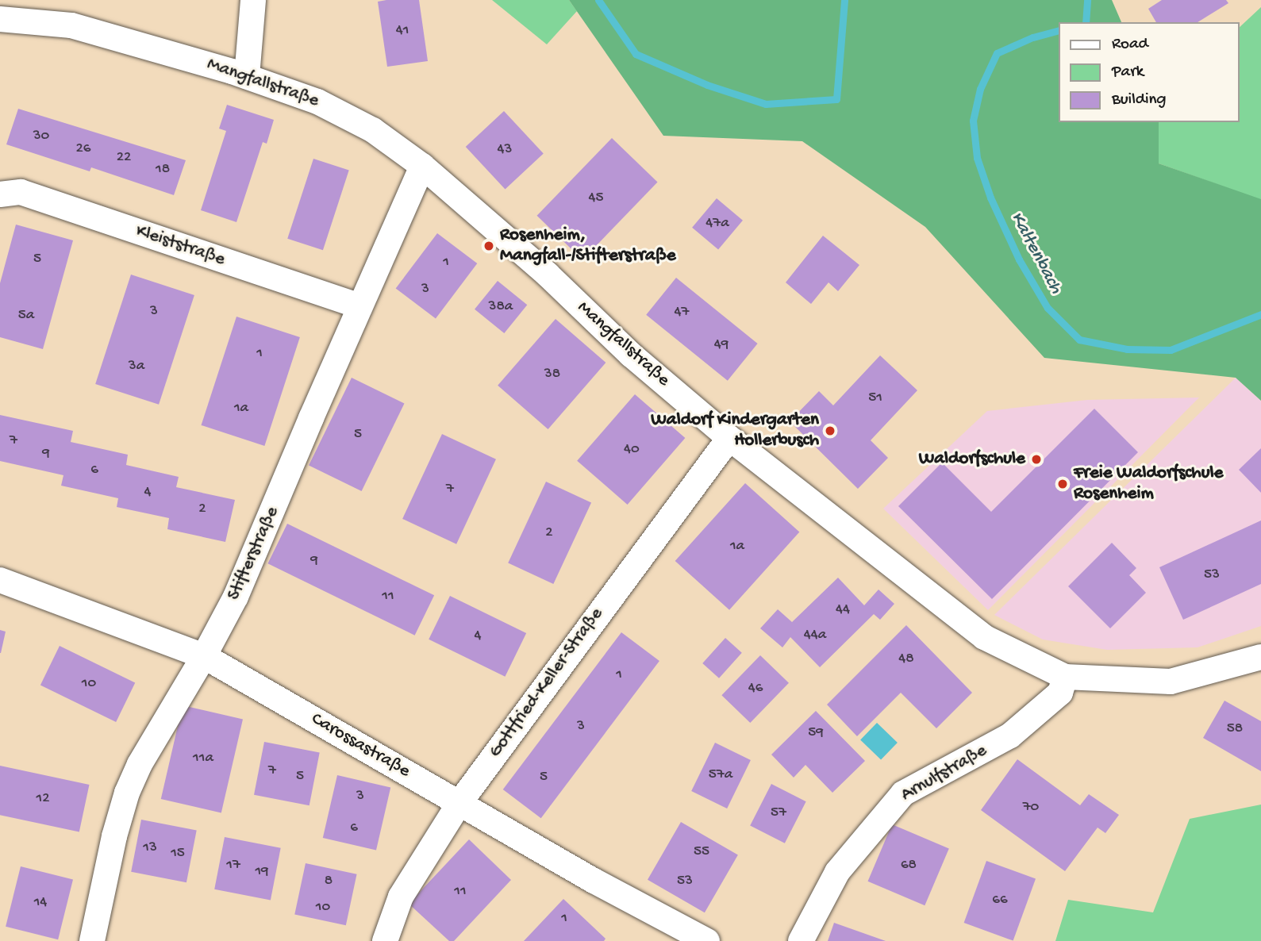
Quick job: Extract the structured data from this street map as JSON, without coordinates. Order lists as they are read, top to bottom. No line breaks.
{"streets":{"street":["Mangfallstraße","Kleiststraße","Stifterstraße","Gottfried-Keller-Straße","Carossastraße","Arnulfstraße"]},"crossings":[["Mangfallstraße","Stifterstraße"],["Mangfallstraße","Gottfried-Keller-Straße"],["Mangfallstraße","Arnulfstraße"],["Kleiststraße","Stifterstraße"],["Stifterstraße","Carossastraße"],["Gottfried-Keller-Straße","Carossastraße"]],"water":["Kaltenbach"],"places":["Rosenheim, Mangfall-/Stifterstraße","Waldorf Kindergarten Hollerbusch","Waldorfschule","Freie Waldorfschule Rosenheim"],"house_numbers":["41","30","26","43","22","18","45","47a","5","1","3","38a","3","47","5a","49","1","3a","38","51","1a","5","7","40","9","6","7","4","2","2","1a","9","53","11","44","44a","4","48","1","10","46","3","58","59","11a","7","57a","5","5","3","12","70","57","6","13","55","15","17","68","19","8","53","11","66","14","10","1"],"legend":["Road","Park","Building"]}
